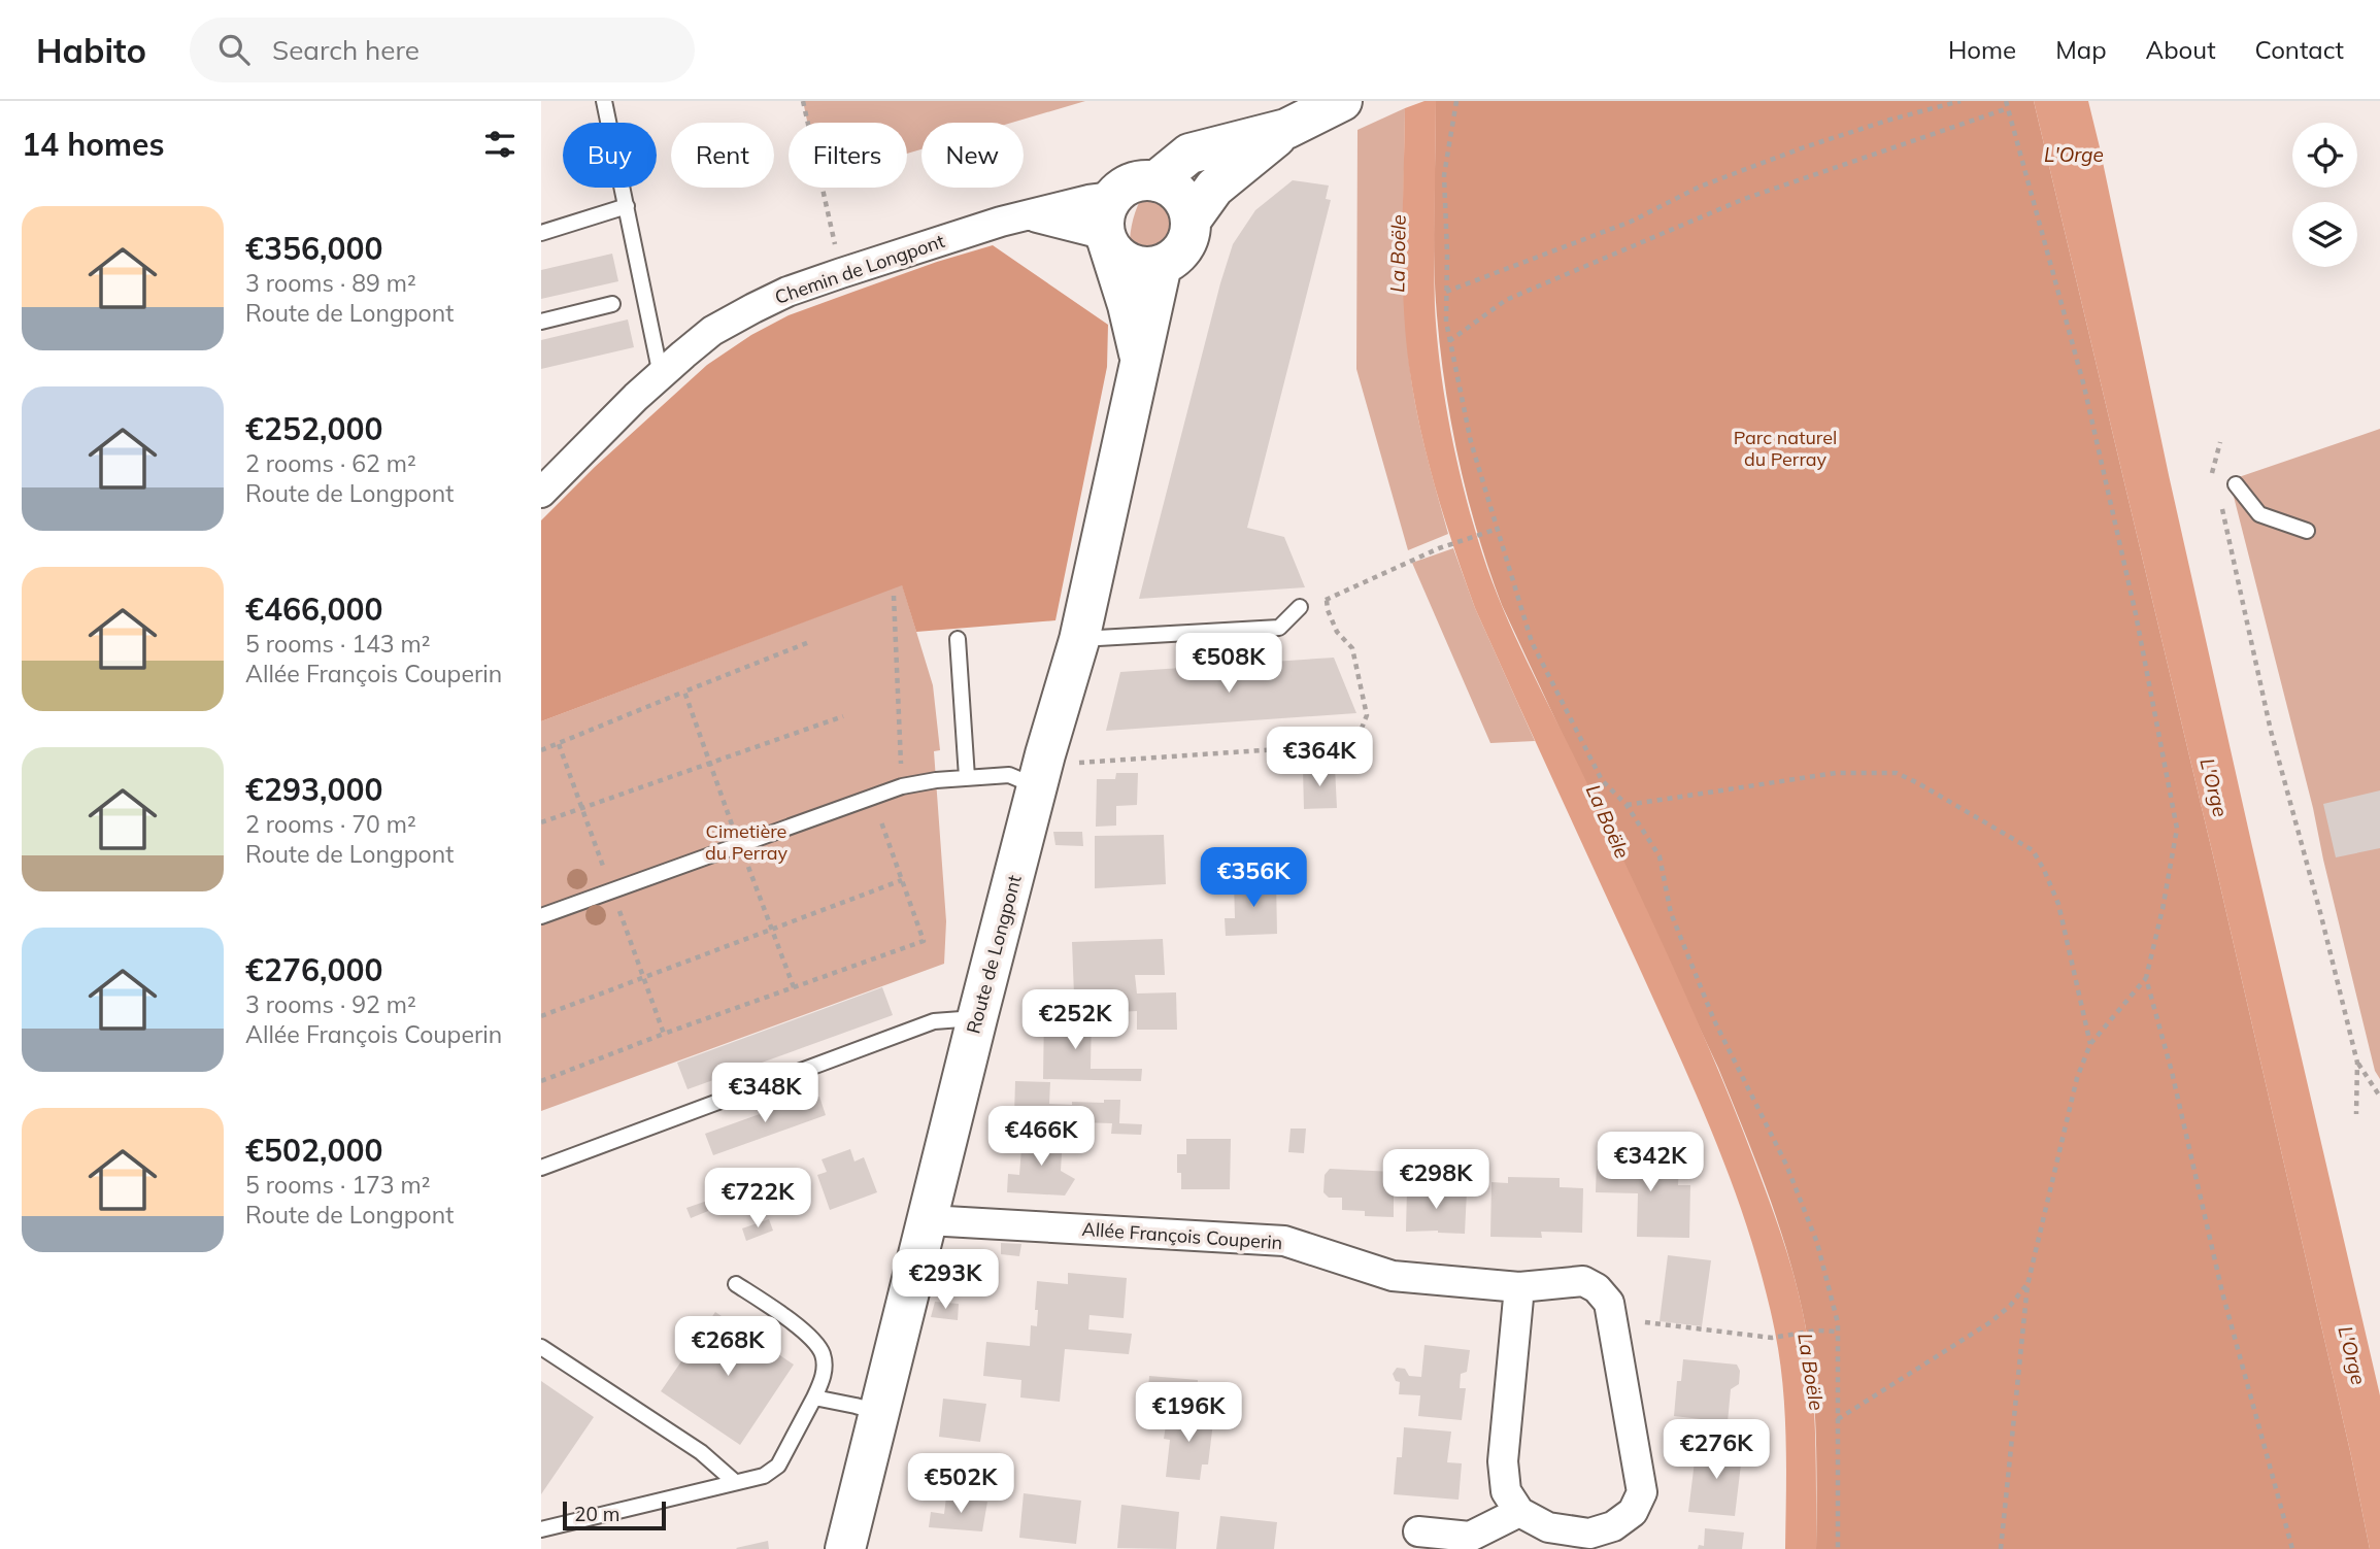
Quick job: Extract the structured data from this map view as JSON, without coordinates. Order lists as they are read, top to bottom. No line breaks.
{"streets":{"main road":["Route de Longpont"],"street":["Chemin de Longpont","Allée François Couperin"]},"crossings":[["Chemin de Longpont","Route de Longpont"],["Route de Longpont","Allée François Couperin"]],"water":["L'Orge","La Boële"],"parks":["Parc naturel du Perray","Cimetière du Perray"],"scale_bar":"20 m","page":{"header":"Habito","search":"Search here","nav":["Home","Map","About","Contact"],"heading":"14 homes","chip":["Buy","Rent","Filters","New"],"list":[{"name":"€356,000","note":"3 rooms · 89 m² · Route de Longpont"},{"name":"€252,000","note":"2 rooms · 62 m² · Route de Longpont"},{"name":"€466,000","note":"5 rooms · 143 m² · Allée François Couperin"},{"name":"€293,000","note":"2 rooms · 70 m² · Route de Longpont"},{"name":"€276,000","note":"3 rooms · 92 m² · Allée François Couperin"},{"name":"€502,000","note":"5 rooms · 173 m² · Route de Longpont"}],"price":["€508K","€364K","€356K","€252K","€348K","€466K","€342K","€298K","€722K","€293K","€268K","€196K","€276K","€502K"],"scale":"20 m"}}
